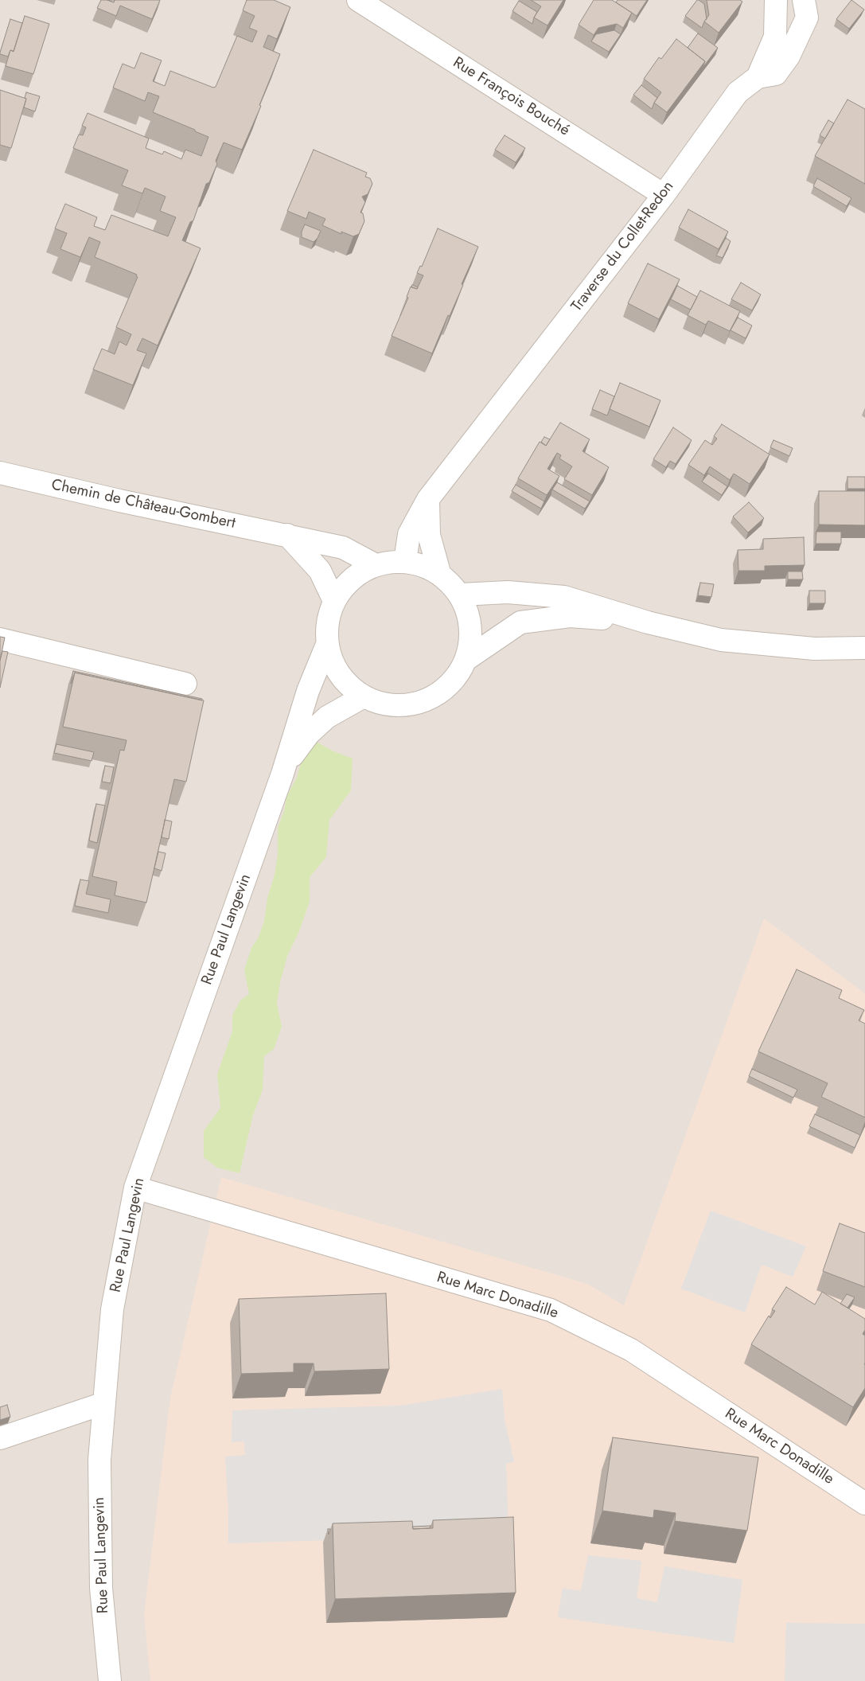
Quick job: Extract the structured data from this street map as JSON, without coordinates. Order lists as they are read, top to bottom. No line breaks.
{"streets":{"street":["Rue François Bouché","Traverse du Collet-Redon","Chemin de Château-Gombert","Rue Paul Langevin","Rue Marc Donadille"]},"crossings":[["Rue François Bouché","Traverse du Collet-Redon"],["Rue Paul Langevin","Rue Marc Donadille"]]}
